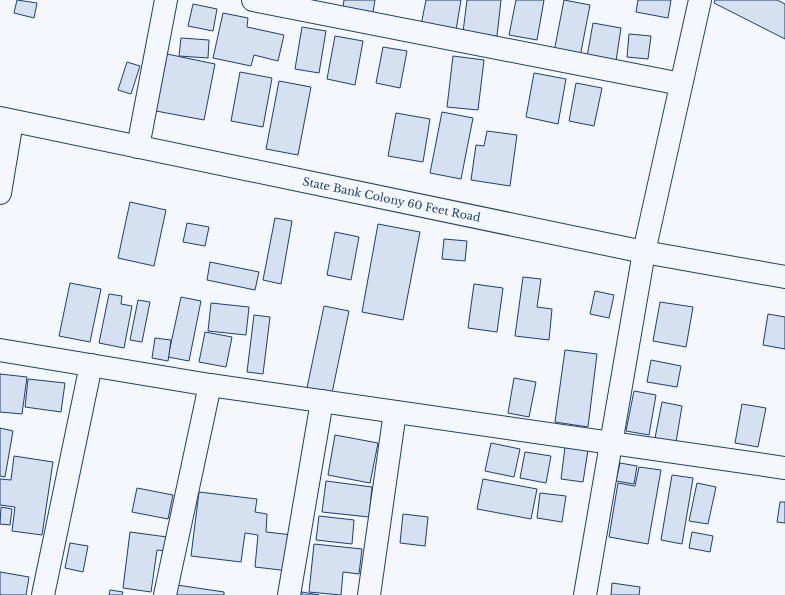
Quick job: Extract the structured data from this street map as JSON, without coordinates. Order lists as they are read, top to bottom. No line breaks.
{"streets":{"street":["State Bank Colony 60 Feet Road"]}}
